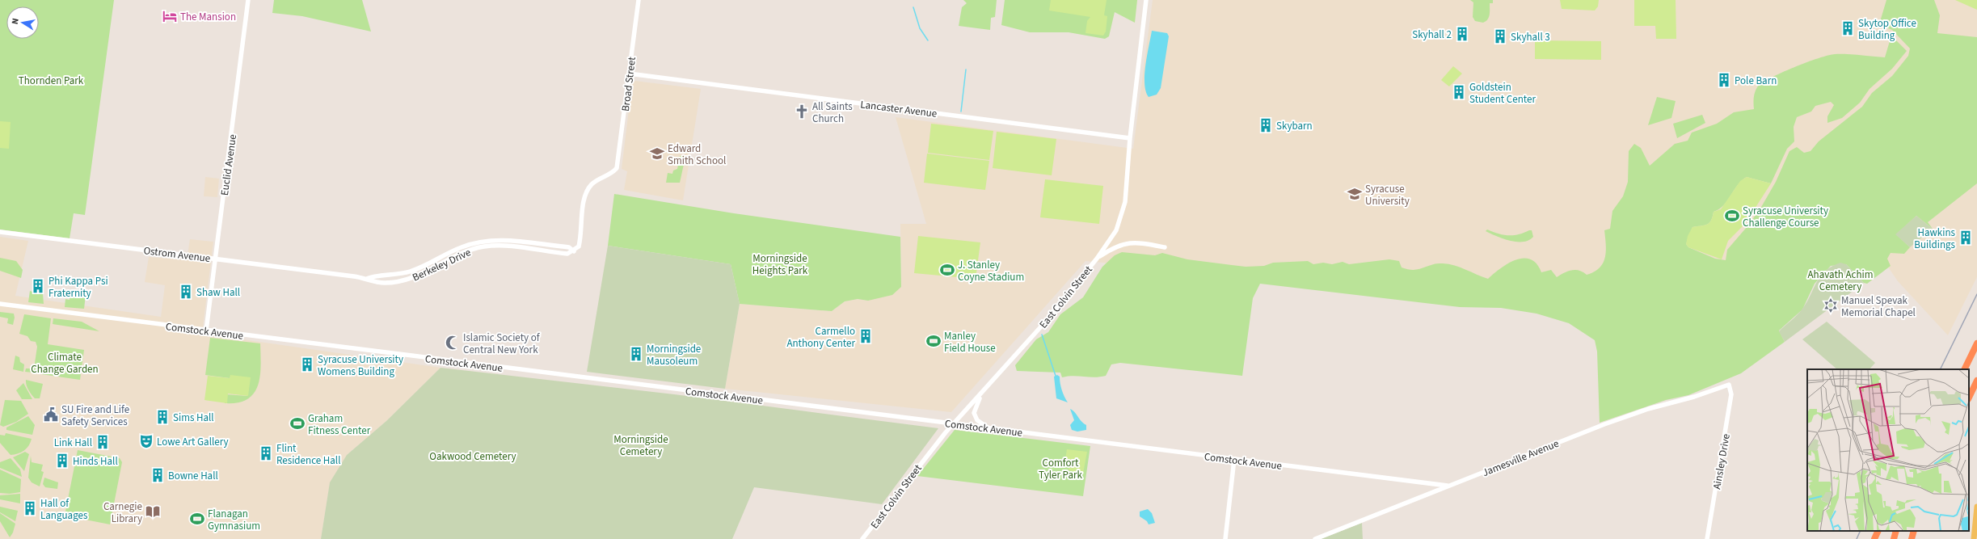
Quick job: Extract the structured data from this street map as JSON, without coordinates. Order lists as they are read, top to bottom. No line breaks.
{"streets":{"street":["Broad Street","Lancaster Avenue","Euclid Avenue","Ostrom Avenue","Berkeley Drive","East Colvin Street","Comstock Avenue","Jamesville Avenue","Ainsley Drive"]},"crossings":[["Broad Street","Lancaster Avenue"],["Broad Street","Berkeley Drive"],["Lancaster Avenue","East Colvin Street"],["Euclid Avenue","Ostrom Avenue"],["Euclid Avenue","Comstock Avenue"],["Ostrom Avenue","Berkeley Drive"],["East Colvin Street","Comstock Avenue"],["Comstock Avenue","Jamesville Avenue"],["Jamesville Avenue","Ainsley Drive"]],"parks":["Thornden Park","Morningside Heights Park","Ahavath Achim Cemetery","Climate Change Garden","Morningside Cemetery","Oakwood Cemetery","Comfort Tyler Park"],"places":{"hotel":["The Mansion"],"building":["Skytop Office Building","Skyhall 2","Skyhall 3","Pole Barn","Goldstein Student Center","Skybarn","Hawkins Buildings","Phi Kappa Psi Fraternity","Shaw Hall","Carmello Anthony Center","Morningside Mausoleum","Syracuse University Womens Building","Sims Hall","Link Hall","Flint Residence Hall","Hinds Hall","Bowne Hall","Hall of Languages"],"church":["All Saints Church"],"school or university":["Edward Smith School","Syracuse University"],"sports":["Syracuse University Challenge Course","J. Stanley Coyne Stadium","Manley Field House","Graham Fitness Center","Flanagan Gymnasium"],"synagogue":["Manuel Spevak Memorial Chapel"],"mosque":["Islamic Society of Central New York"],"public building":["SU Fire and Life Safety Services"],"theatre":["Lowe Art Gallery"],"library":["Carnegie Library"]},"north":"left"}
